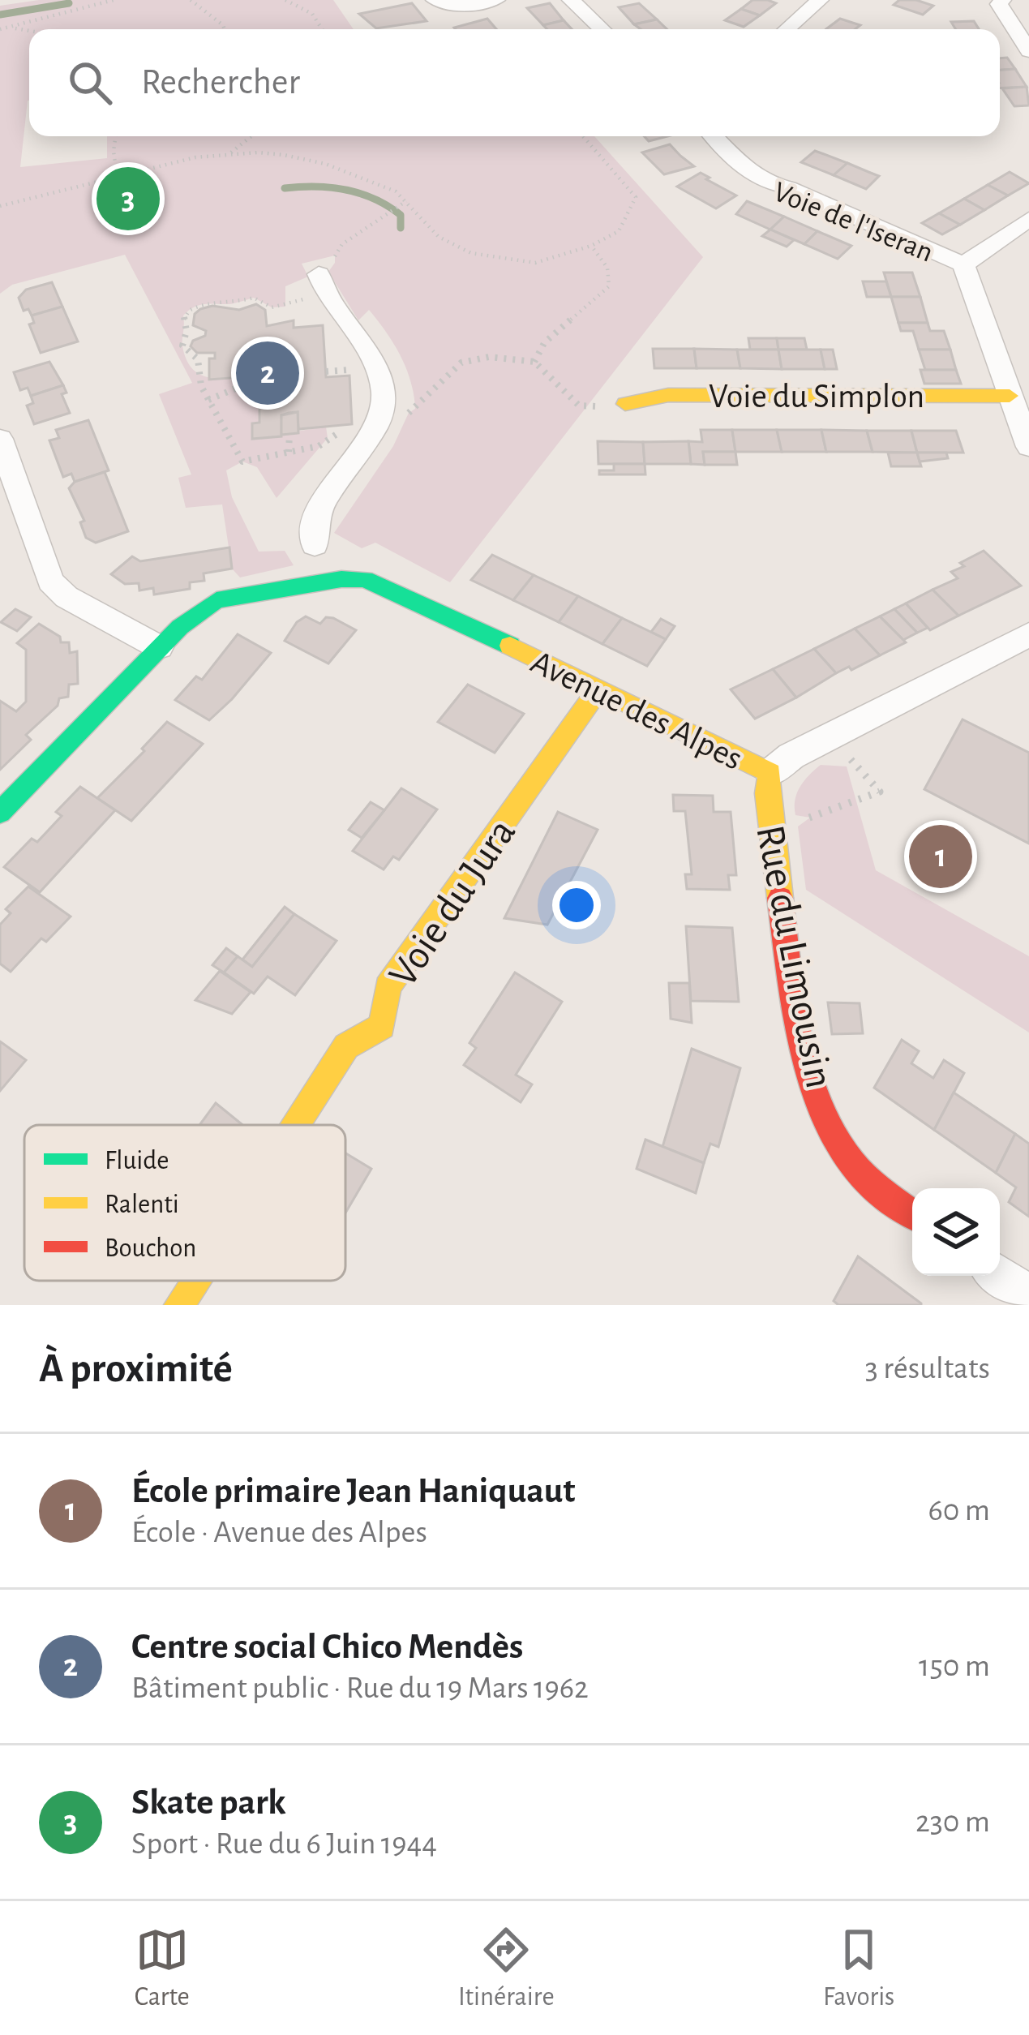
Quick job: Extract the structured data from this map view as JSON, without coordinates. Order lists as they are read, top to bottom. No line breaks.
{"streets":{"street":["Voie de l'Iseran","Voie du Simplon","Avenue des Alpes","Voie du Jura","Rue du Limousin"]},"crossings":[["Avenue des Alpes","Voie du Jura"],["Avenue des Alpes","Rue du Limousin"]],"legend":["Fluide","Ralenti","Bouchon"],"page":{"search":"Rechercher","pins":["3","2","1"],"heading":["À proximité","3 résultats"],"list":[{"mark":"1","name":"École primaire Jean Haniquaut","note":"École · Avenue des Alpes","value":"60 m"},{"mark":"2","name":"Centre social Chico Mendès","note":"Bâtiment public · Rue du 19 Mars 1962","value":"150 m"},{"mark":"3","name":"Skate park","note":"Sport · Rue du 6 Juin 1944","value":"230 m"}],"nav":["Carte","Itinéraire","Favoris"]}}
